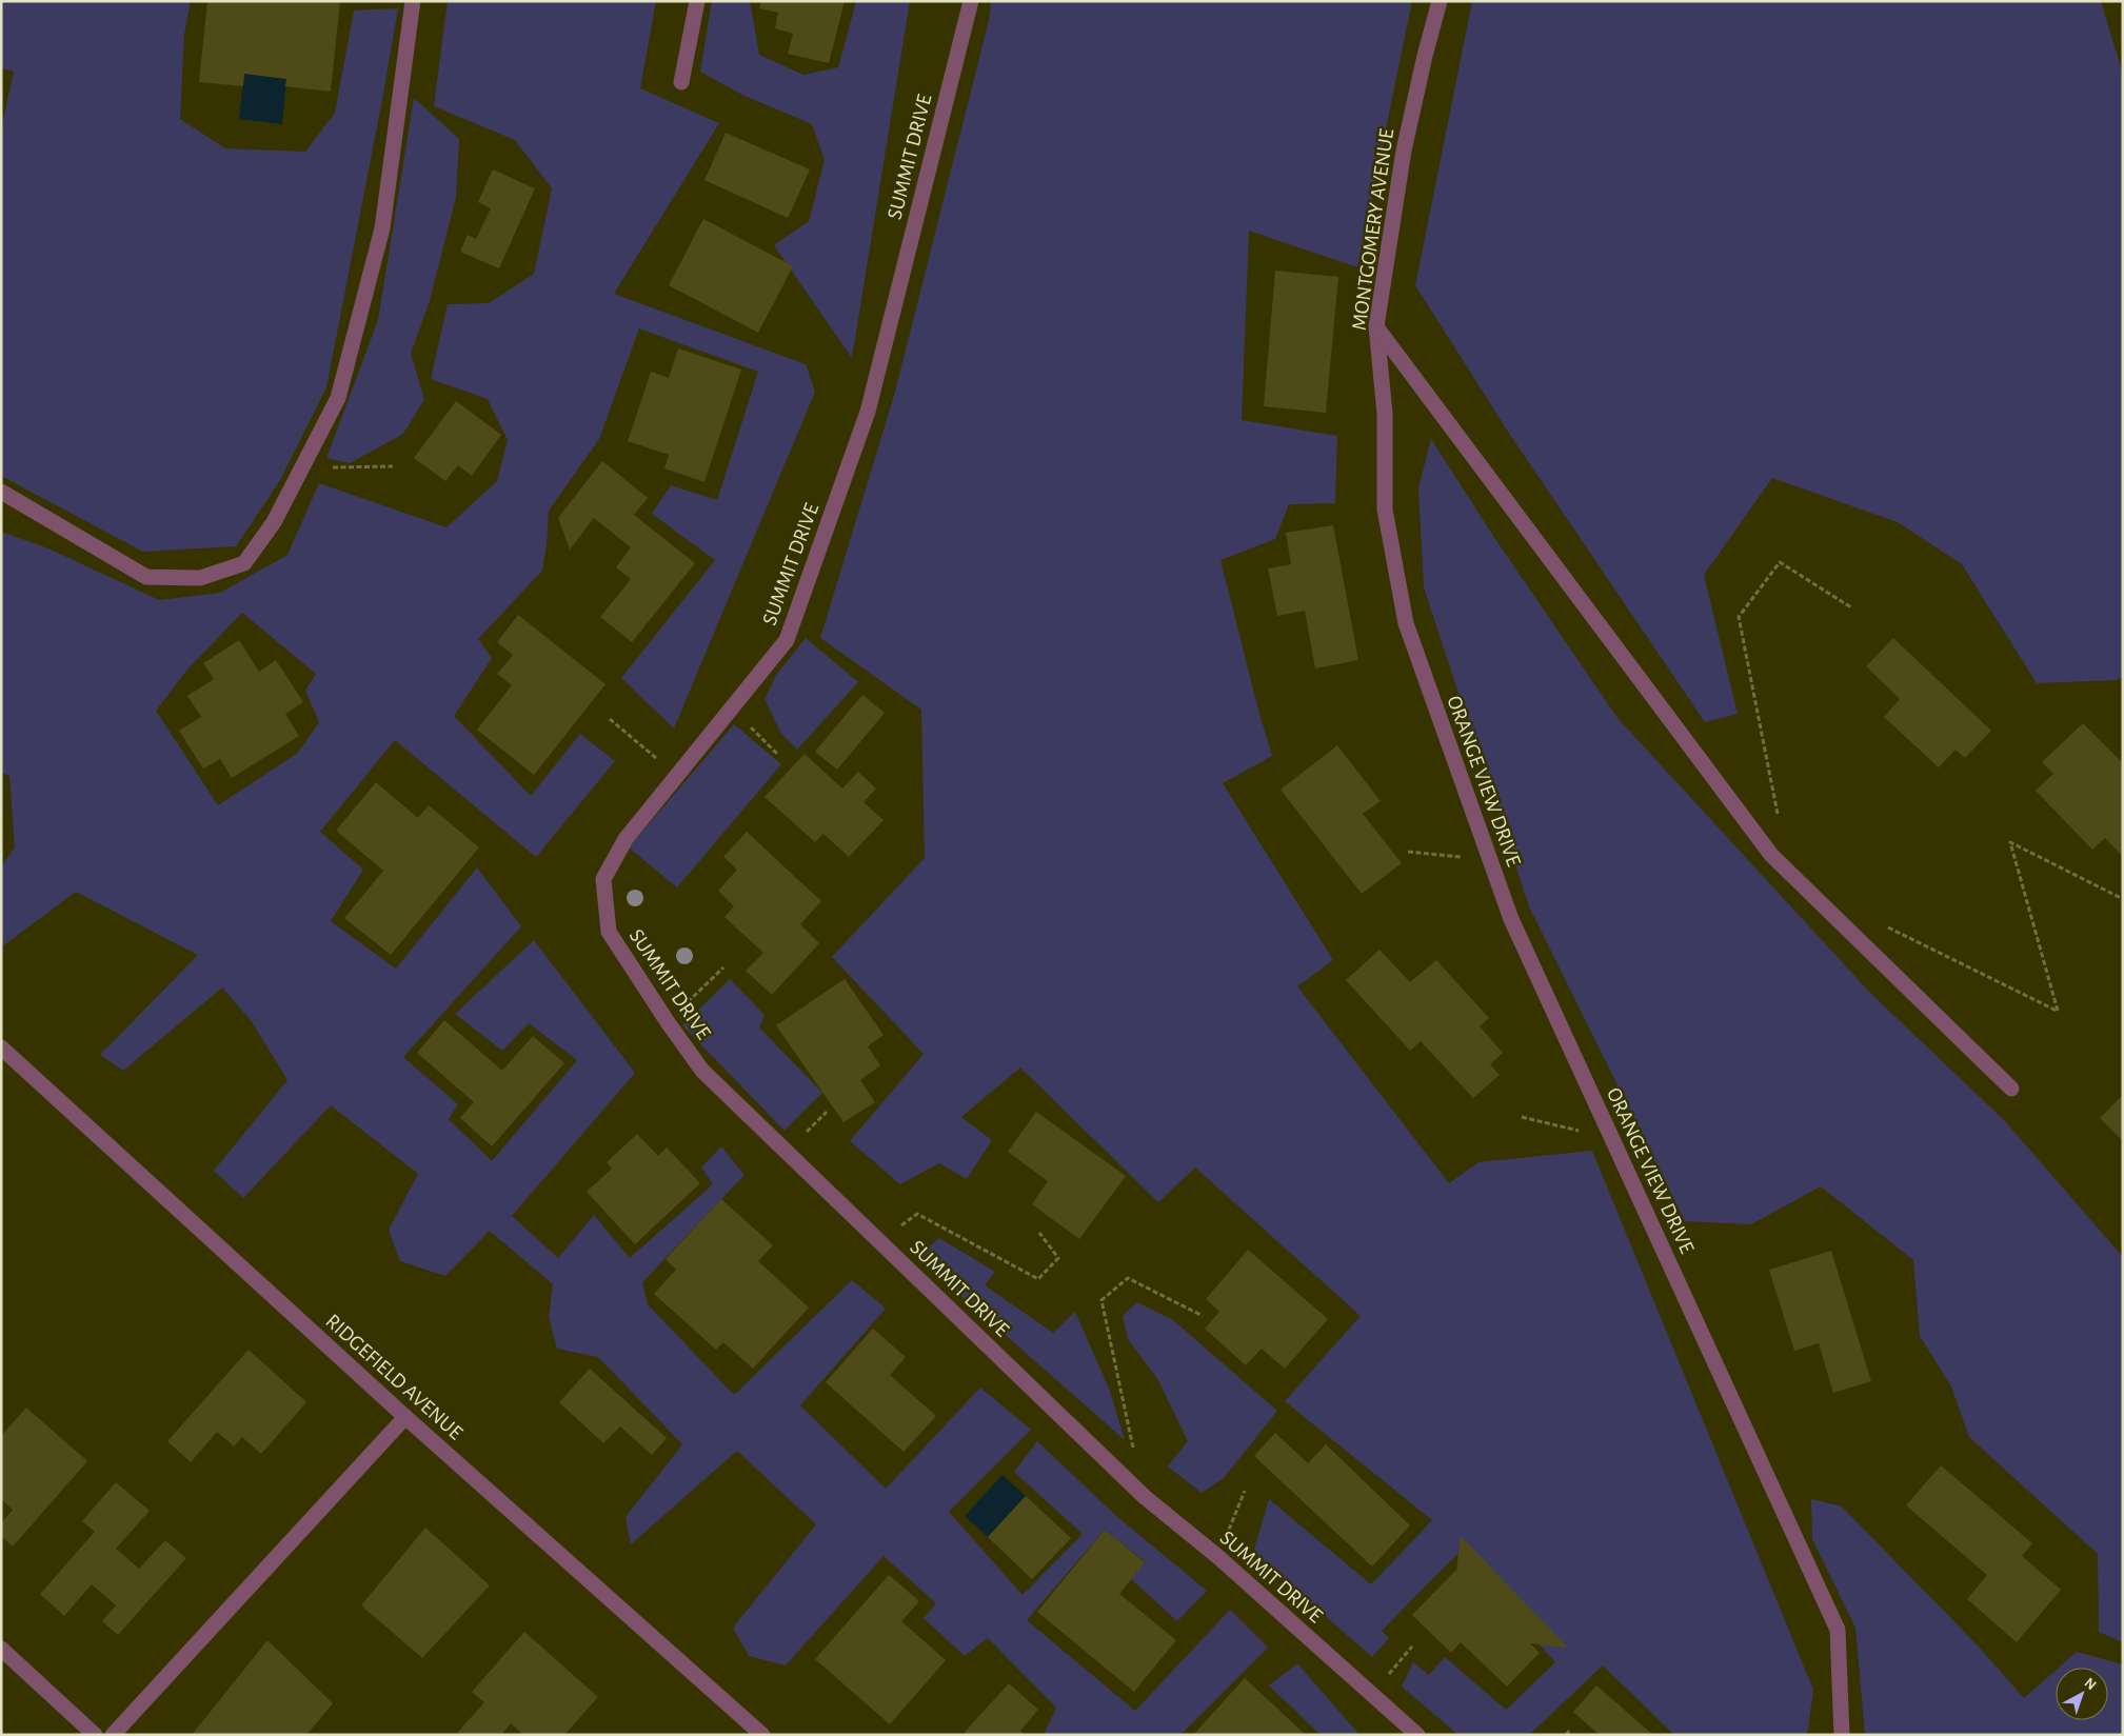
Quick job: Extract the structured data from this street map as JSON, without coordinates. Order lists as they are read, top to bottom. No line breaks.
{"streets":{"street":["SUMMIT DRIVE","MONTGOMERY AVENUE","ORANGE VIEW DRIVE","RIDGEFIELD AVENUE"]},"crossings":[["MONTGOMERY AVENUE","ORANGE VIEW DRIVE"]],"north":"top right"}
